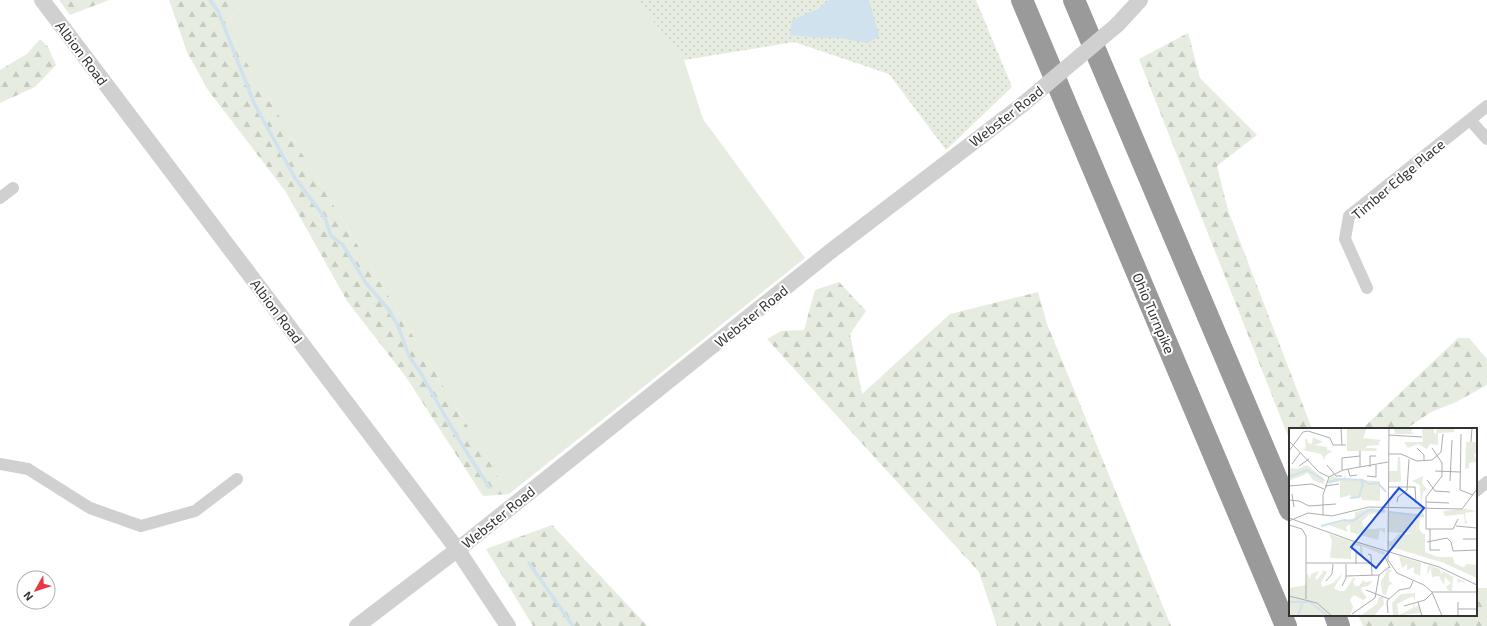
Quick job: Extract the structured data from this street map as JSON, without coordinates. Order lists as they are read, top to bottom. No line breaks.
{"streets":{"highway":["Ohio Turnpike"],"street":["Albion Road","Webster Road","Timber Edge Place"]},"crossings":[["Albion Road","Webster Road"]],"north":"bottom left"}
